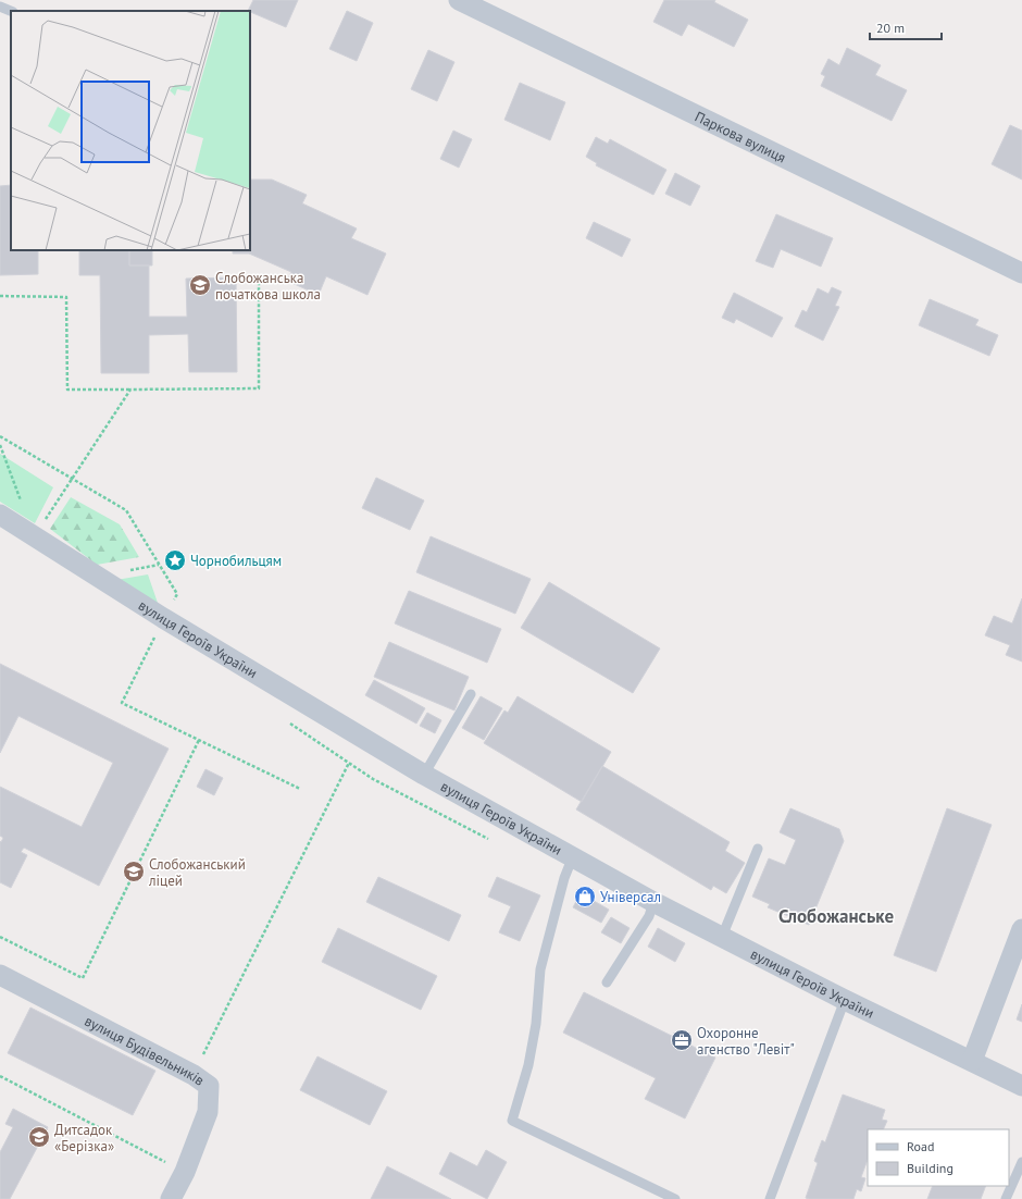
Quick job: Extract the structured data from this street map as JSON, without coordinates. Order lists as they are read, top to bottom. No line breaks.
{"streets":{"street":["Паркова вулиця","вулиця Героїв України","вулиця Будівельників"]},"districts":["Слобожанське"],"places":{"school or university":["Cлобожанська початкова школа","Слобожанський ліцей","Дитсадок «Берізка»"],"place":["Чорнобильцям"],"shop":["Універсал"],"office":["Охоронне агенство \"Левіт\""]},"legend":["Road","Building"],"scale_bar":"20 m"}
